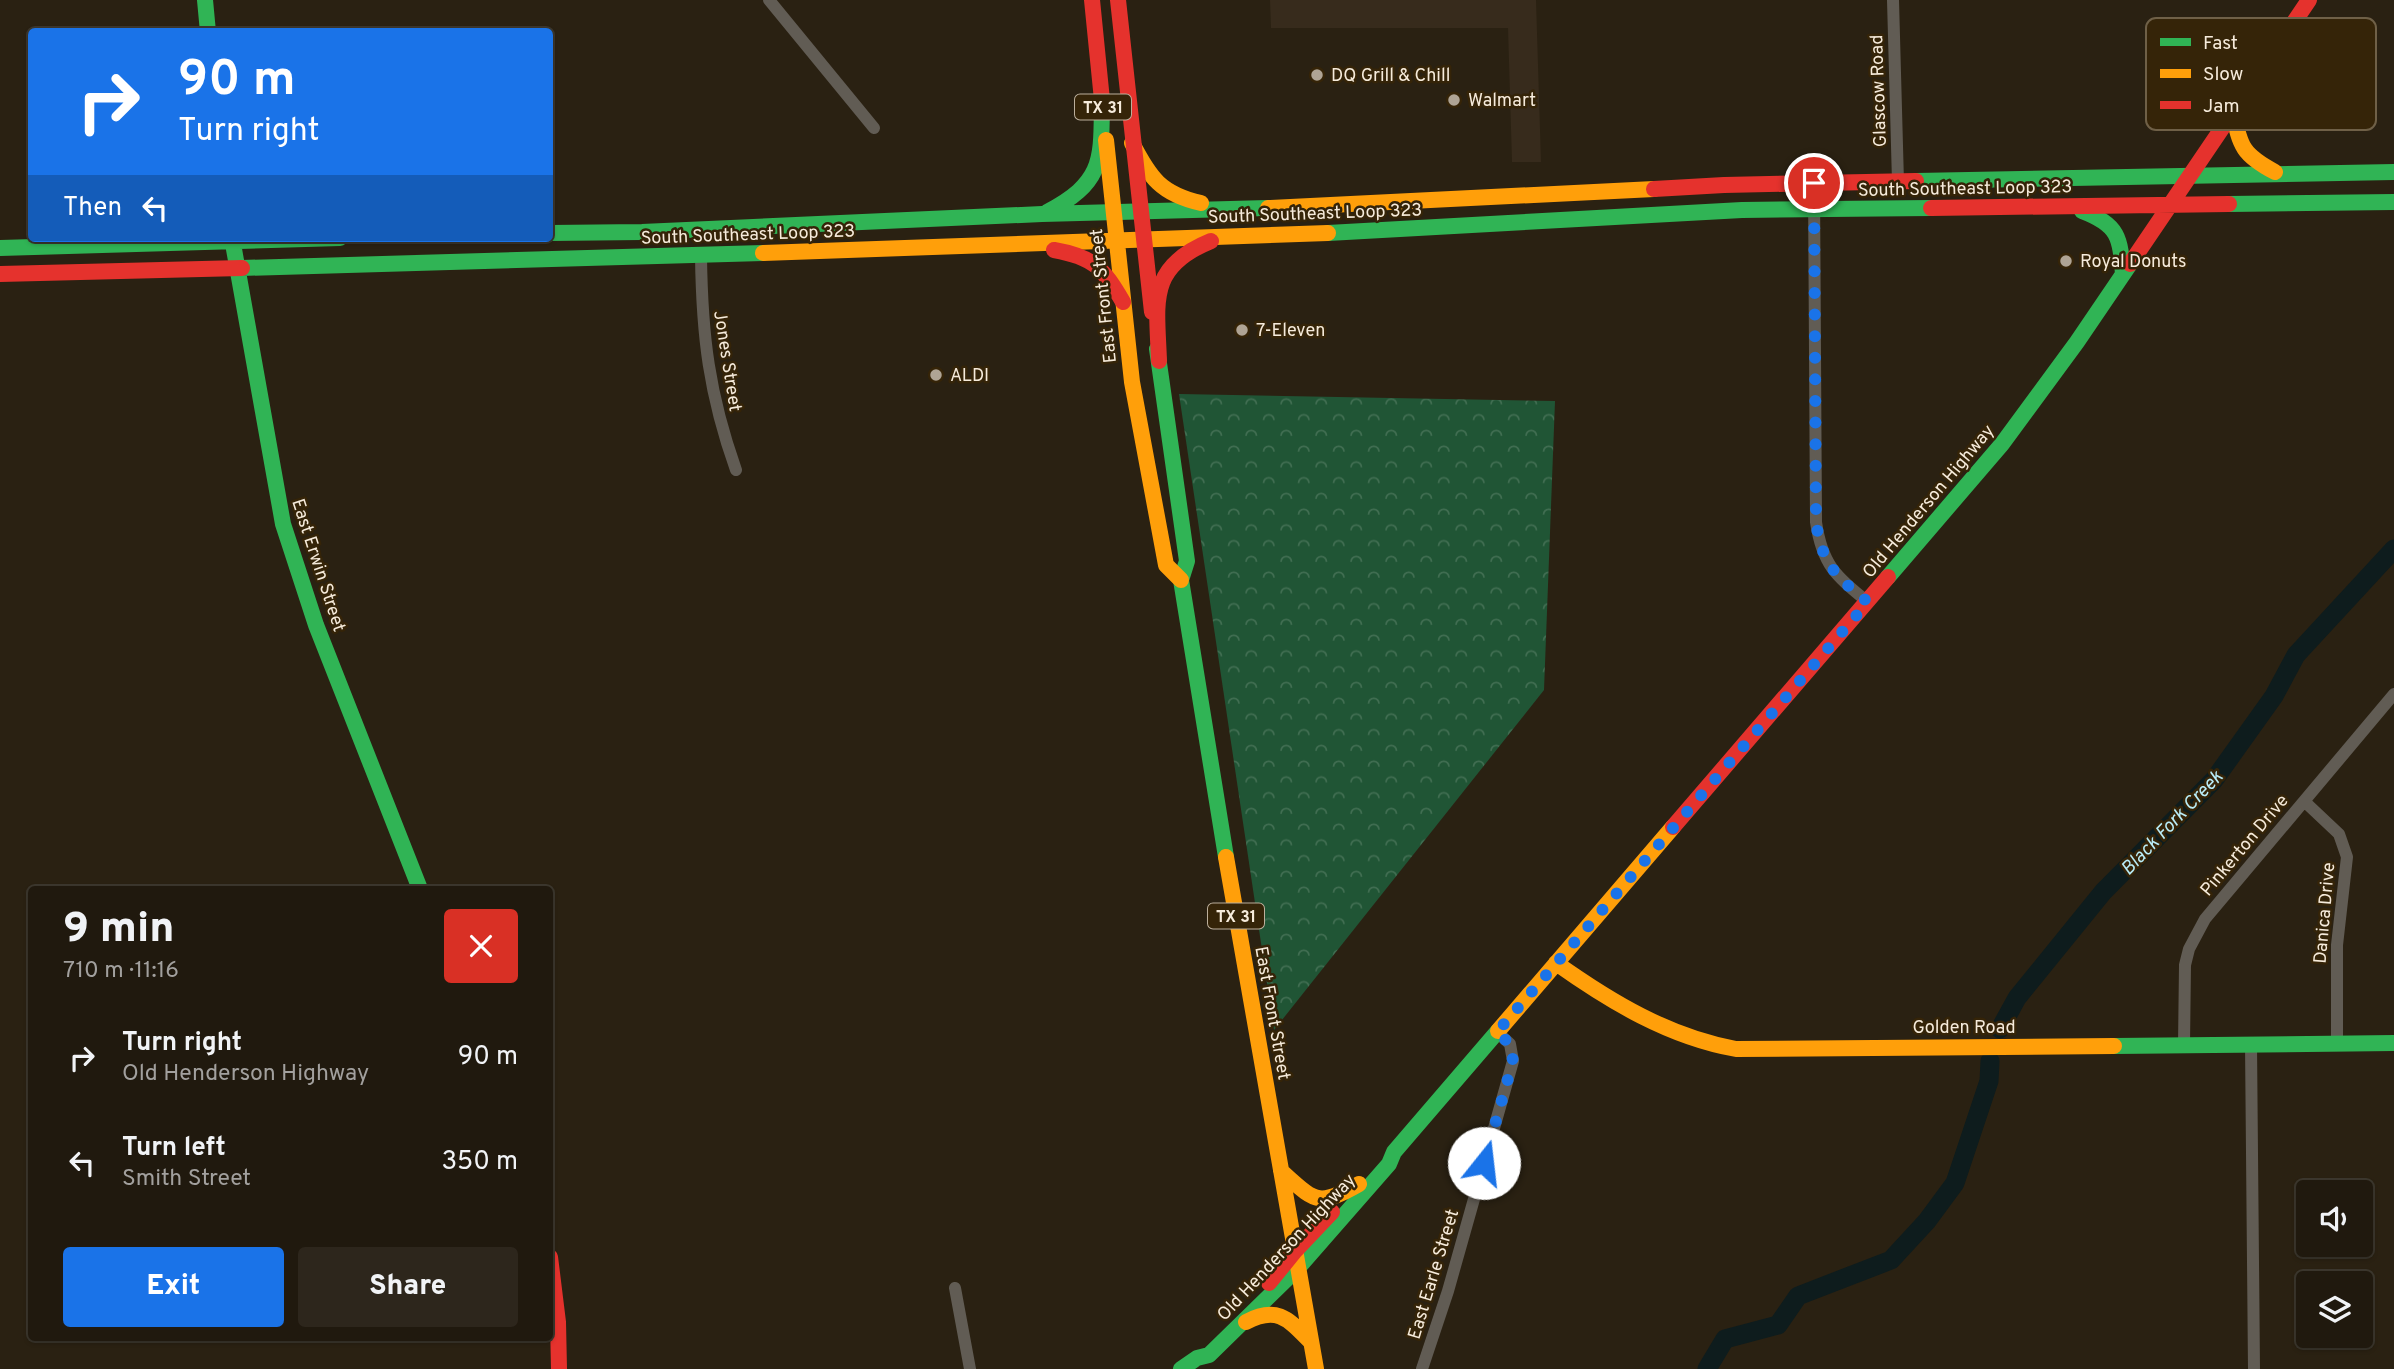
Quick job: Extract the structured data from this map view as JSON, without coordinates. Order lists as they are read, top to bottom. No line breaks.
{"streets":{"main road":["TX 31","South Southeast Loop 323","East Front Street","Old Henderson Highway","East Erwin Street","Golden Road"],"street":["Glascow Road","Jones Street","Pinkerton Drive","Danica Drive","East Earle Street"]},"crossings":[["Glascow Road","South Southeast Loop 323"],["South Southeast Loop 323","East Front Street"],["South Southeast Loop 323","Jones Street"],["South Southeast Loop 323","Old Henderson Highway"],["South Southeast Loop 323","East Erwin Street"],["East Front Street","Old Henderson Highway"],["Old Henderson Highway","Golden Road"],["Old Henderson Highway","East Earle Street"],["Pinkerton Drive","Danica Drive"],["Pinkerton Drive","Golden Road"],["Danica Drive","Golden Road"]],"water":["Black Fork Creek"],"places":["DQ Grill & Chill","Walmart","Royal Donuts","7-Eleven","ALDI"],"legend":["Fast","Slow","Jam"],"page":{"turn":["90 m","Turn right"],"then":"Then","heading":["9 min","710 m · 11:16"],"list":[{"name":"Turn right","note":"Old Henderson Highway","value":"90 m"},{"name":"Turn left","note":"Smith Street","value":"350 m"}],"buttons":["Exit","Share"]}}
